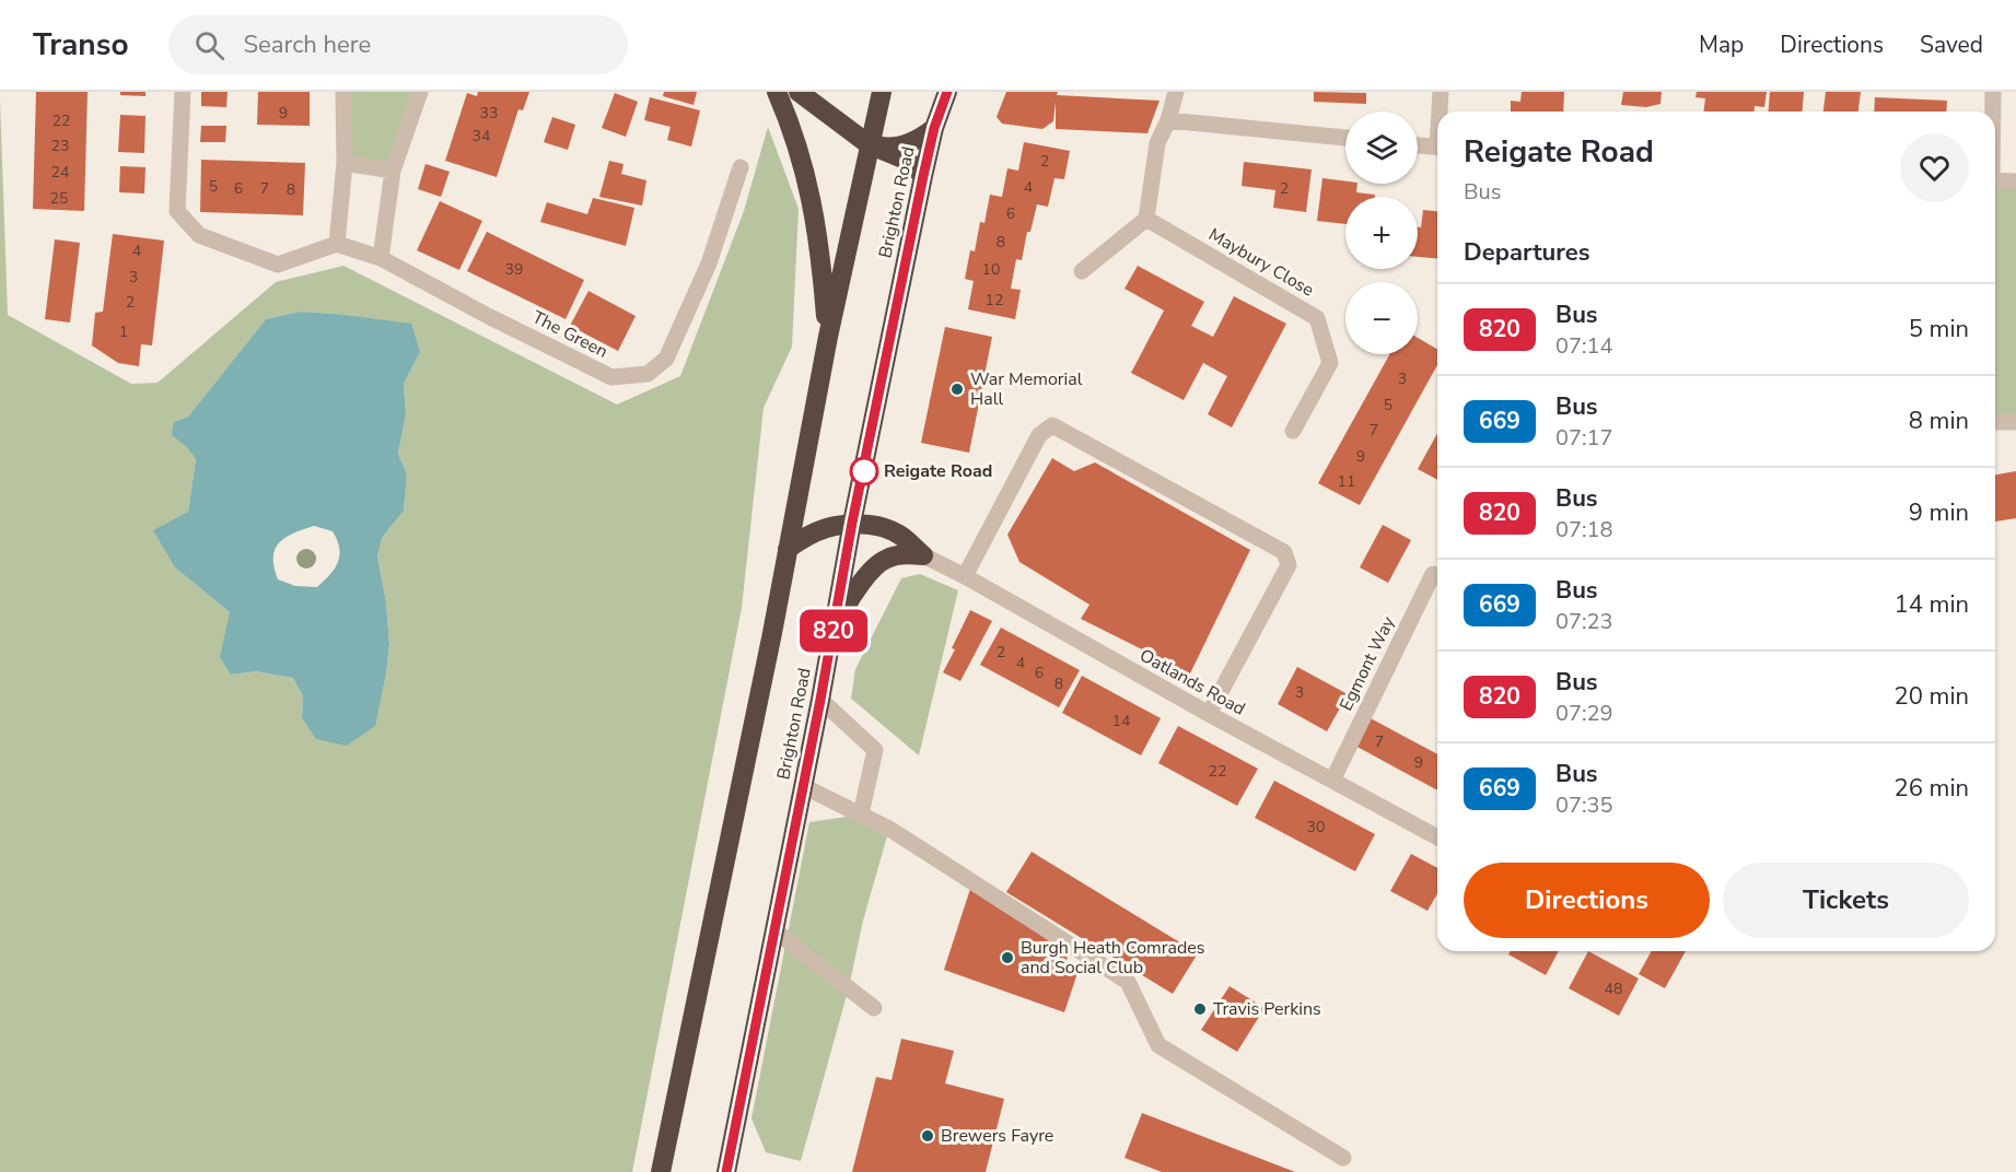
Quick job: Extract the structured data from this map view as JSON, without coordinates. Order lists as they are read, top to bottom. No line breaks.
{"streets":{"highway":["Brighton Road"],"street":["Maybury Close","The Green","Egmont Way","Oatlands Road"]},"crossings":[["Egmont Way","Oatlands Road"]],"places":["War Memorial Hall","Reigate Road","Burgh Heath Comrades and Social Club","Travis Perkins","Brewers Fayre"],"lines":["bus line 820"],"house_numbers":["9","33","22","34","23","2","24","5","4","6","7","2","8","25","6","8","4","39","10","3","12","2","1","3","5","7","9","11","2","4","6","8","3","14","7","9","22","30","48"],"page":{"header":"Transo","search":"Search here","nav":["Map","Directions","Saved"],"on_map":"820","map_buttons":["+","−"],"heading":[["Reigate Road","Bus"],"Departures"],"list":[{"mark":"820","name":"Bus","note":"07:14","value":"5 min"},{"mark":"669","name":"Bus","note":"07:17","value":"8 min"},{"mark":"820","name":"Bus","note":"07:18","value":"9 min"},{"mark":"669","name":"Bus","note":"07:23","value":"14 min"},{"mark":"820","name":"Bus","note":"07:29","value":"20 min"},{"mark":"669","name":"Bus","note":"07:35","value":"26 min"}],"buttons":["Directions","Tickets"]}}
